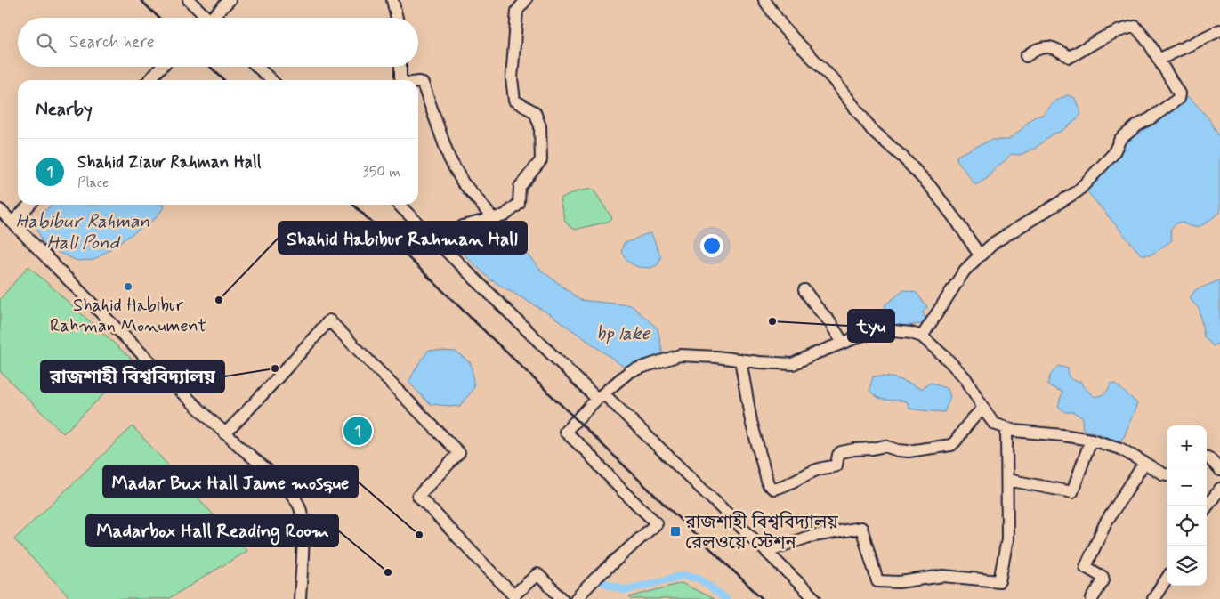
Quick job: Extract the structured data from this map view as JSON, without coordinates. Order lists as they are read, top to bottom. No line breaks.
{"water":["Habibur Rahman Hall Pond","bp lake"],"places":{"other":["Shahid Habibur Rahman Monument","Shahid Habibur Rahman Hall","tyu","রাজশাহী বিশ্ববিদ্যালয়","Madar Bux Hall Jame mosque","Madarbox Hall Reading Room"],"transit":["রাজশাহী বিশ্ববিদ্যালয় রেলওয়ে স্টেশন"]},"page":{"search":"Search here","heading":"Nearby","list":[{"mark":"1","name":"Shahid Ziaur Rahman Hall","note":"Place","value":"350 m"}],"pins":"1","map_buttons":["+","−"]}}
